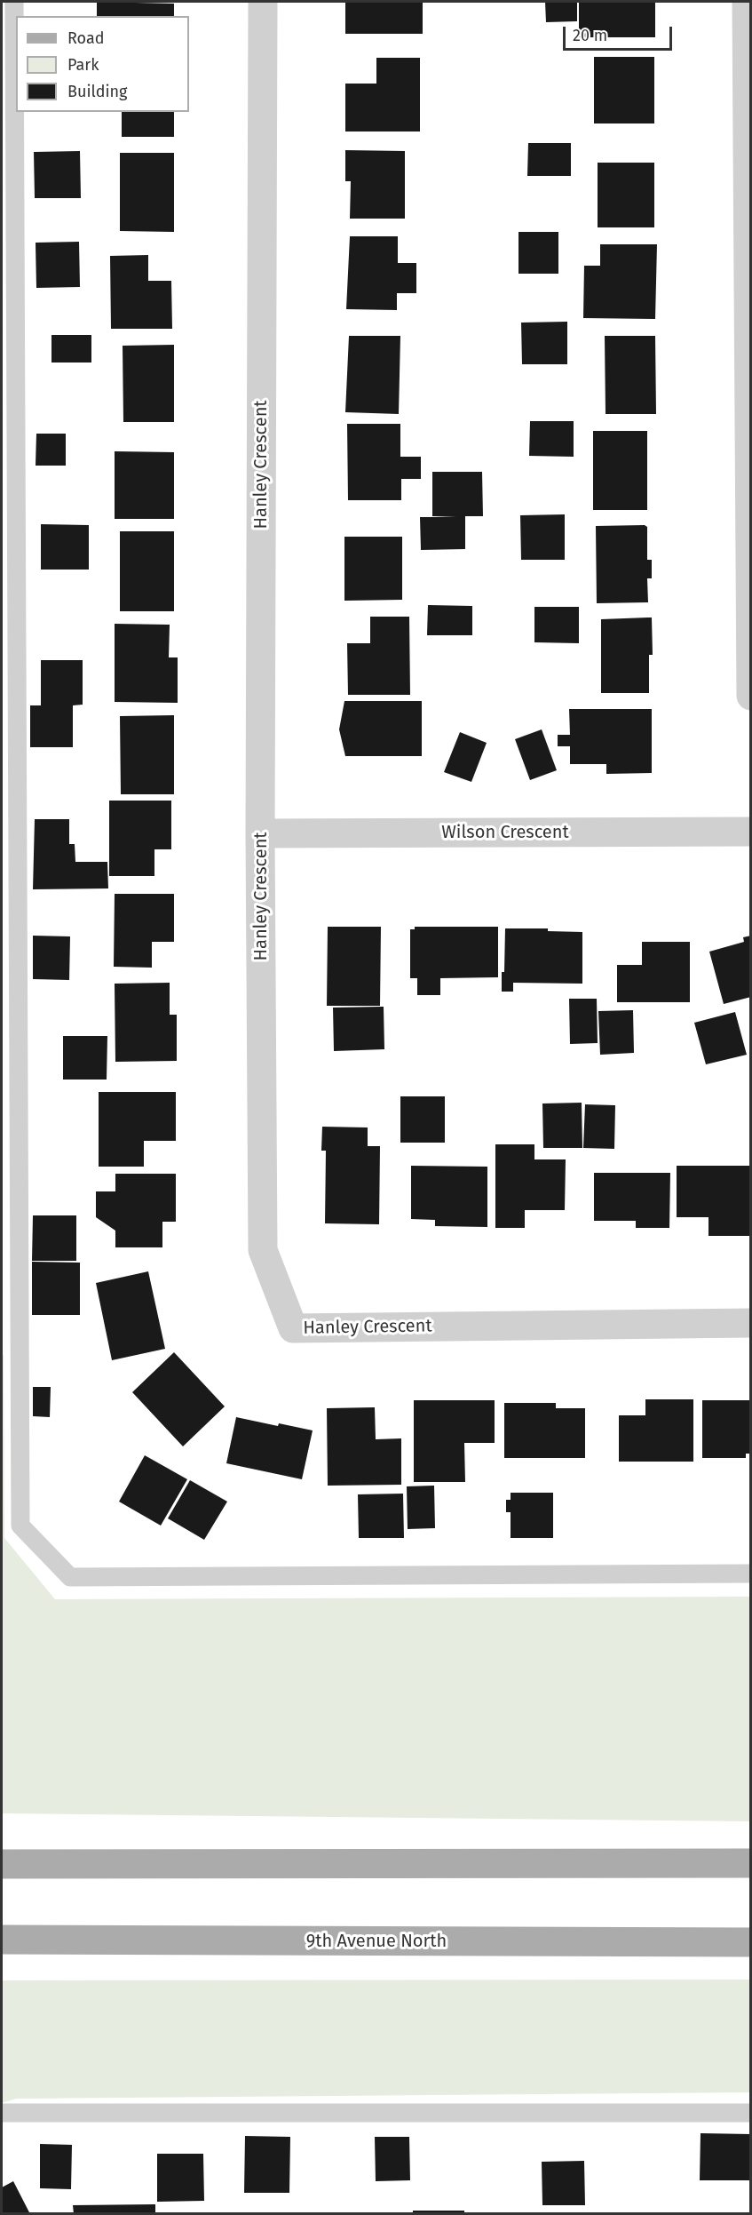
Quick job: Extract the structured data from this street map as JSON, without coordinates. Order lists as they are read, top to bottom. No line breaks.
{"streets":{"main road":["9th Avenue North"],"street":["Hanley Crescent","Wilson Crescent"]},"crossings":[["Hanley Crescent","Wilson Crescent"]],"legend":["Road","Park","Building"],"scale_bar":"20 m"}
